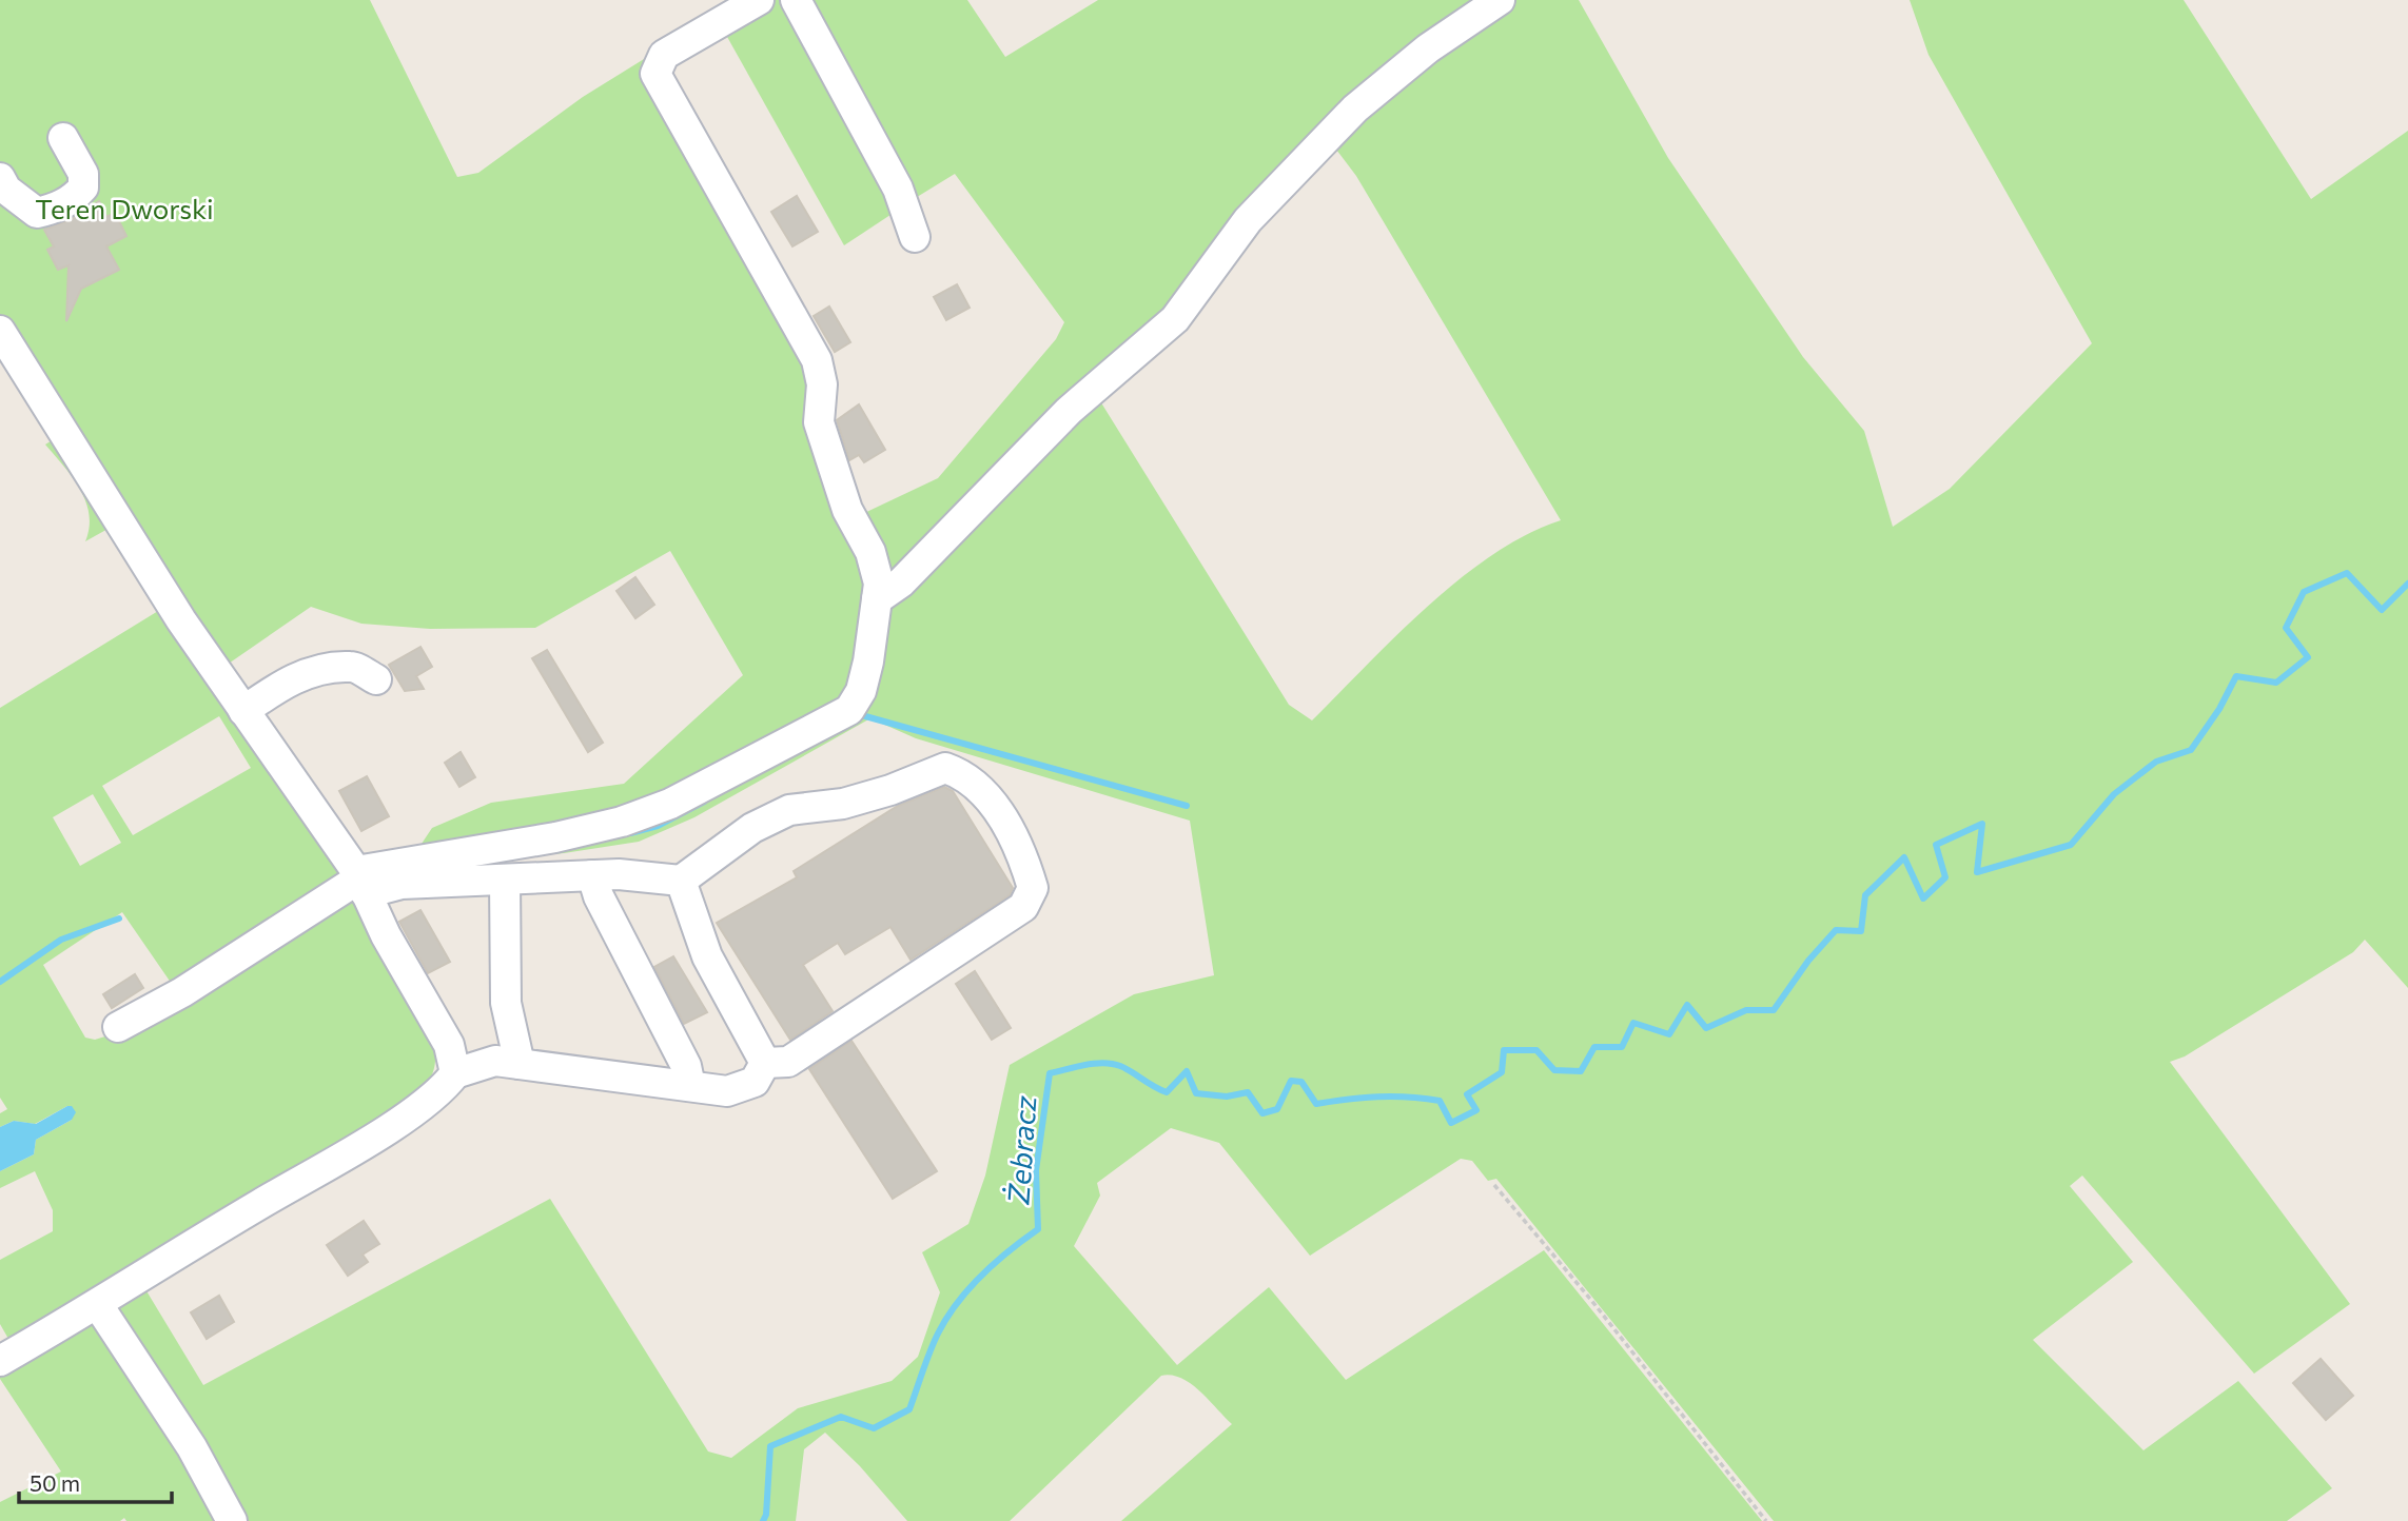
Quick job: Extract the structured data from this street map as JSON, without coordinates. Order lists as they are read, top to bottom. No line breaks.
{"water":["Żebracz"],"parks":["Teren Dworski"],"scale_bar":"50 m"}
